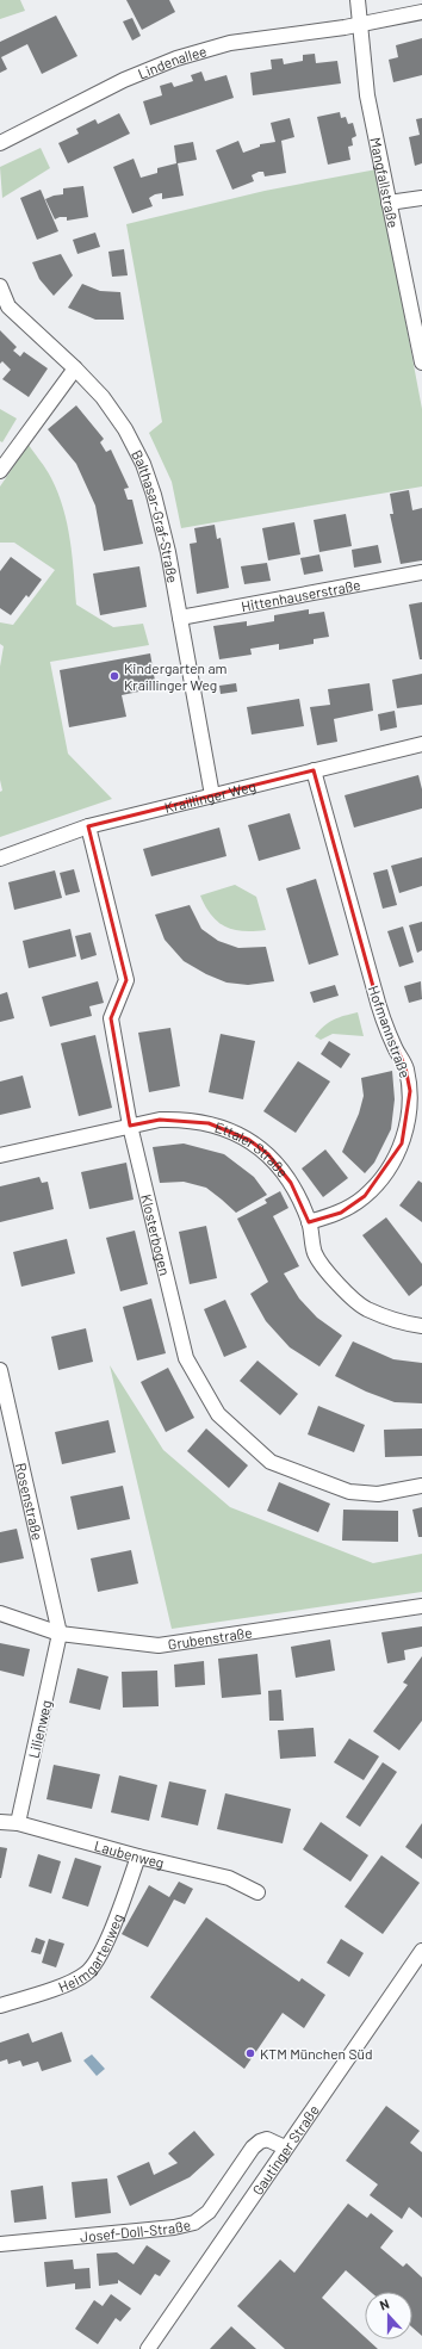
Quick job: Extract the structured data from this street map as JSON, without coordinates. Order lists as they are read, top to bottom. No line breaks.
{"streets":{"street":["Lindenallee","Mangfallstraße","Balthasar-Graf-Straße","Hittenhauserstraße","Kraillinger Weg","Hofmannstraße","Ettaler Straße","Klosterbogen","Rosenstraße","Grubenstraße","Lilienweg","Laubenweg","Heimgartenweg","Gautinger Straße","Josef-Doll-Straße"]},"crossings":[["Lindenallee","Mangfallstraße"],["Balthasar-Graf-Straße","Hittenhauserstraße"],["Balthasar-Graf-Straße","Kraillinger Weg"],["Kraillinger Weg","Hofmannstraße"],["Kraillinger Weg","Klosterbogen"],["Hofmannstraße","Ettaler Straße"],["Ettaler Straße","Klosterbogen"],["Rosenstraße","Grubenstraße"],["Rosenstraße","Lilienweg"],["Grubenstraße","Lilienweg"],["Lilienweg","Laubenweg"],["Laubenweg","Heimgartenweg"],["Gautinger Straße","Josef-Doll-Straße"]],"places":["Kindergarten am Kraillinger Weg","KTM München Süd"],"north":"top"}
